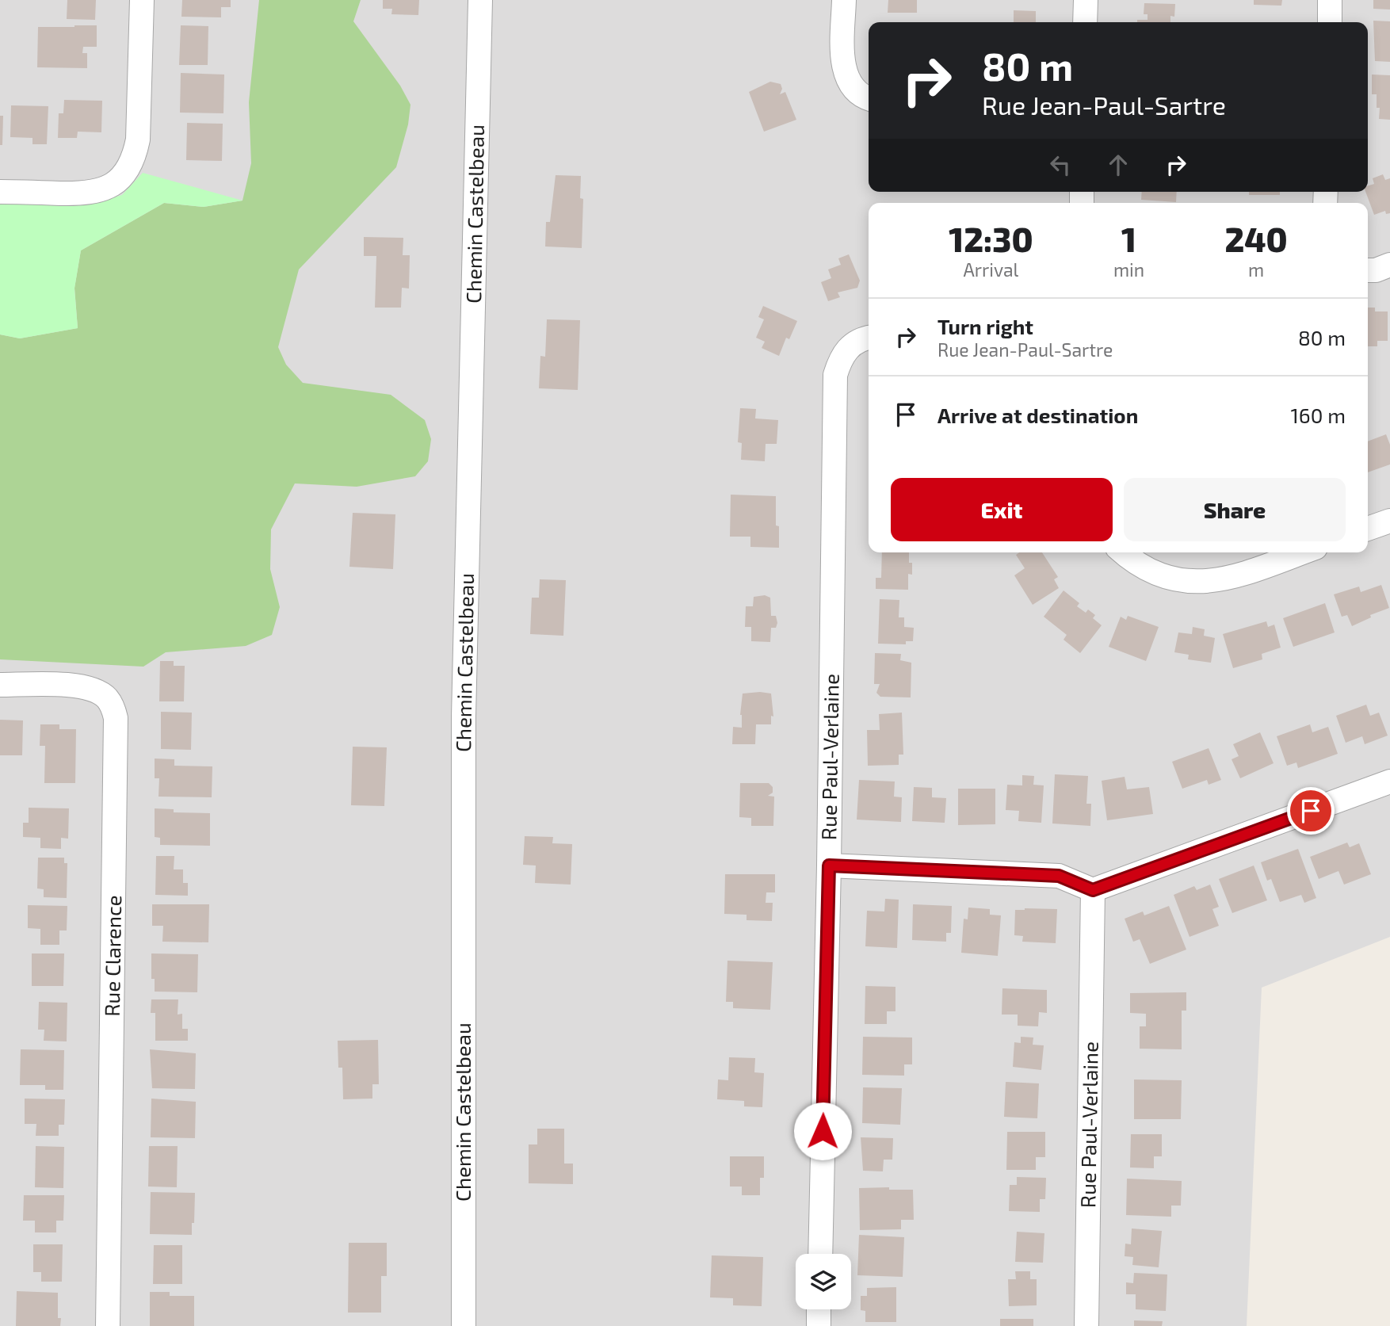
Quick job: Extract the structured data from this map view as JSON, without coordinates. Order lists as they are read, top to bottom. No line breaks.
{"streets":{"street":["Chemin Castelbeau","Rue Paul-Verlaine","Rue Clarence"]},"page":{"turn":["80 m","Rue Jean-Paul-Sartre"],"eta":["12:30","Arrival","1","min","240","m"],"list":[{"name":"Turn right","note":"Rue Jean-Paul-Sartre","value":"80 m"},{"name":"Arrive at destination","value":"160 m"}],"buttons":["Exit","Share"]}}
